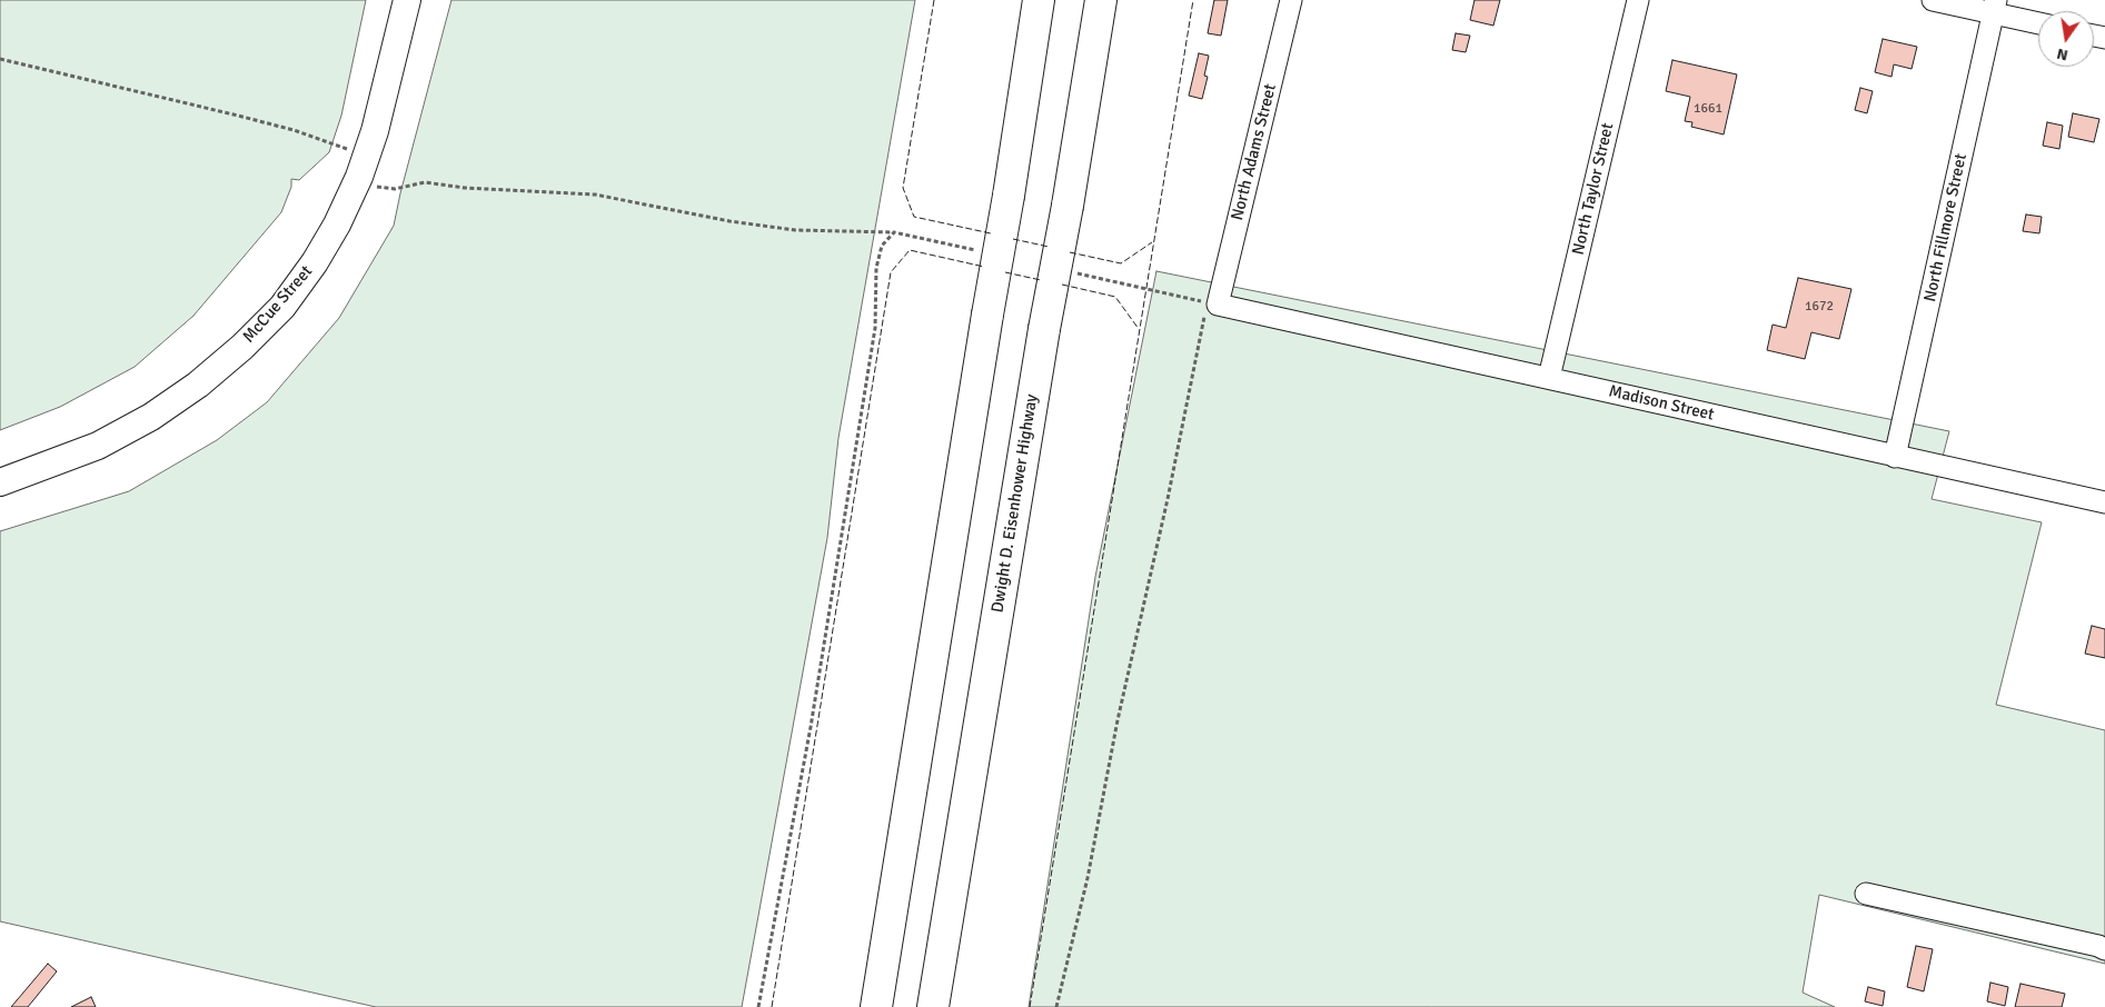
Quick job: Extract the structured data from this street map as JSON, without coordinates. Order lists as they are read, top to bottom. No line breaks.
{"streets":{"highway":["Dwight D. Eisenhower Highway"],"main road":["McCue Street"],"street":["North Adams Street","North Taylor Street","North Fillmore Street","Madison Street"]},"crossings":[["North Adams Street","Madison Street"],["North Taylor Street","Madison Street"],["North Fillmore Street","Madison Street"]],"house_numbers":["1661","1672"],"north":"bottom"}
